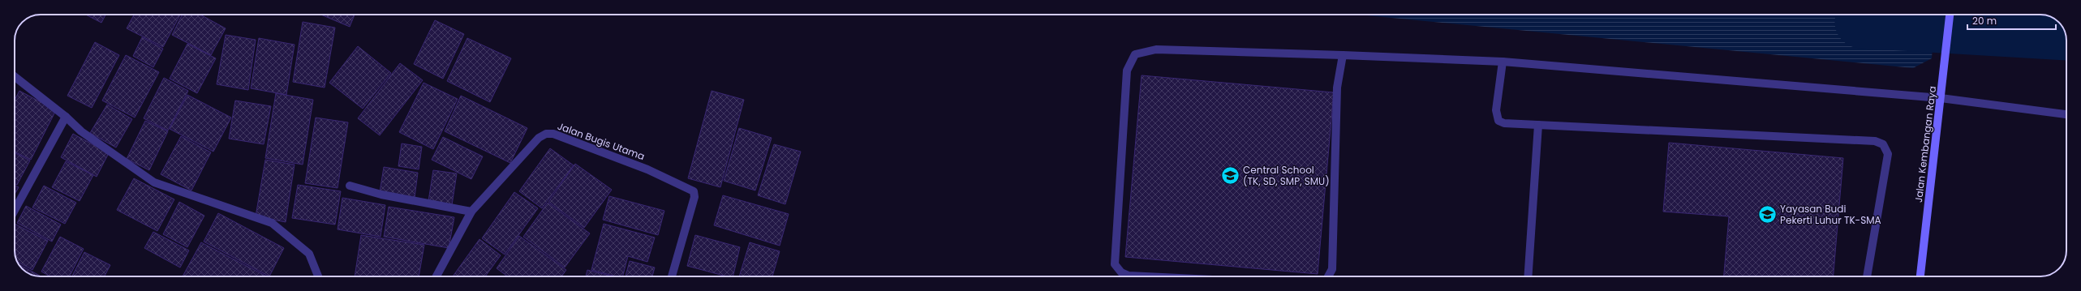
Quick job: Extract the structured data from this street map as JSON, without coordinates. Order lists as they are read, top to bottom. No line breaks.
{"streets":{"street":["Jalan Bugis Utama","Jalan Kembangan Raya"]},"places":{"school or university":["Central School (TK, SD, SMP, SMU)","Yayasan Budi Pekerti Luhur TK-SMA"]},"scale_bar":"20 m"}
